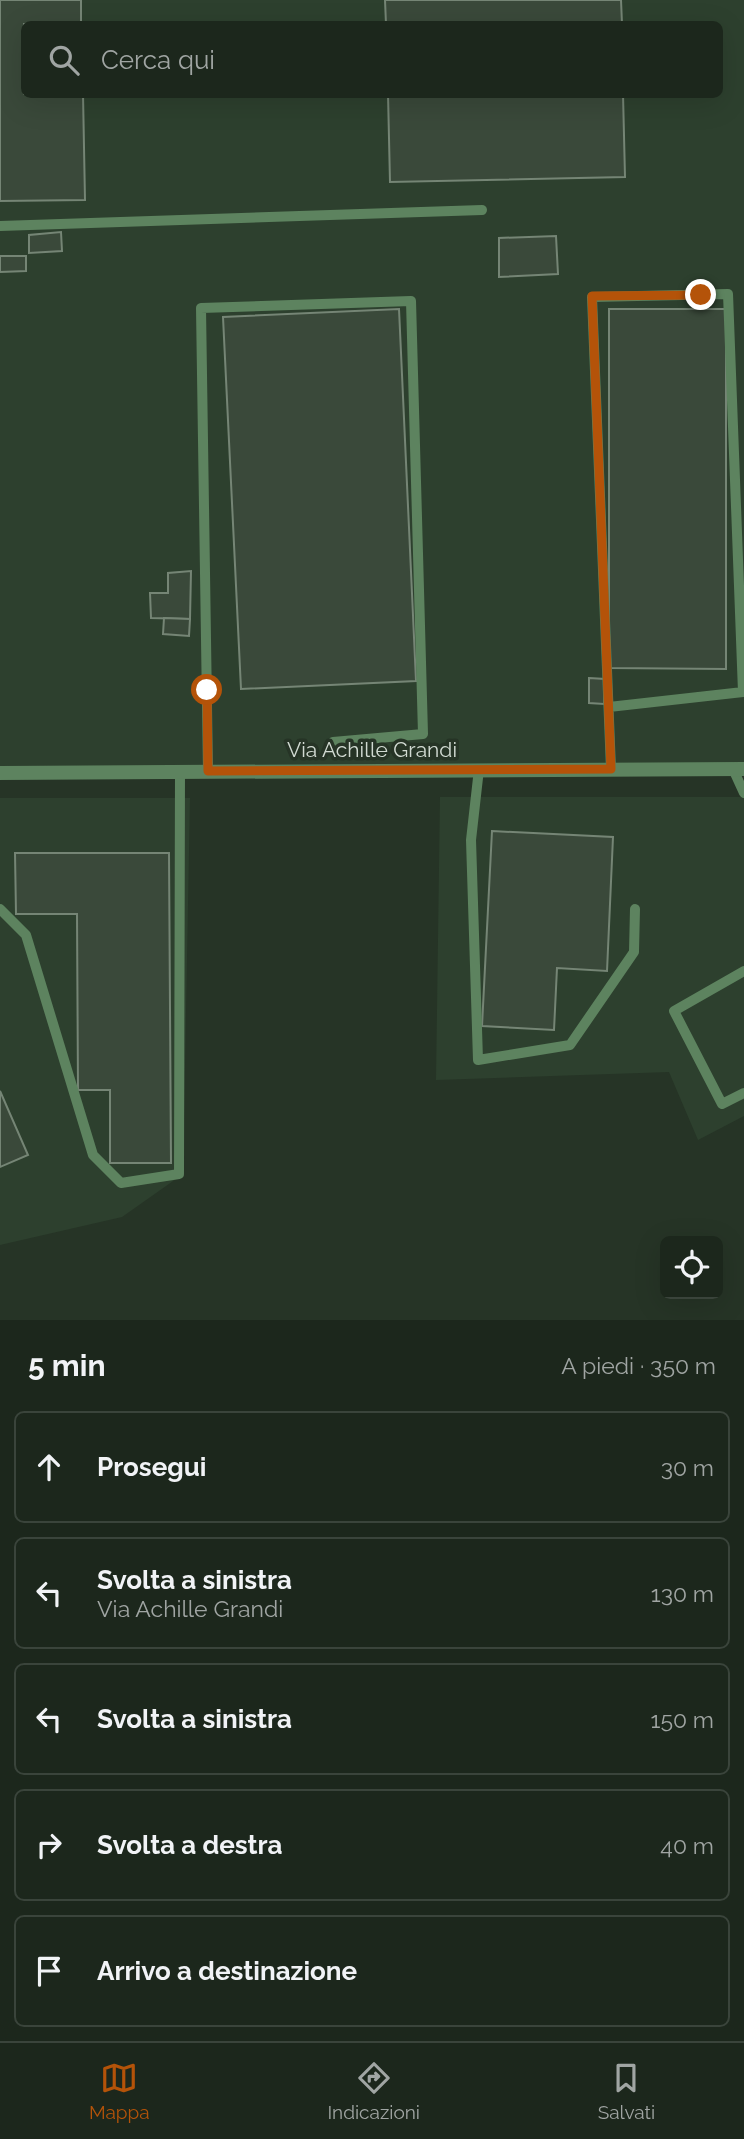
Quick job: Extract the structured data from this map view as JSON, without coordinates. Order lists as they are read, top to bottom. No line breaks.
{"streets":{"street":["Via Achille Grandi"]},"page":{"search":"Cerca qui","heading":["5 min","A piedi · 350 m"],"list":[["Prosegui","30 m"],["Svolta a sinistra","Via Achille Grandi","130 m"],["Svolta a sinistra","150 m"],["Svolta a destra","40 m"],"Arrivo a destinazione"],"nav":["Mappa","Indicazioni","Salvati"]}}
